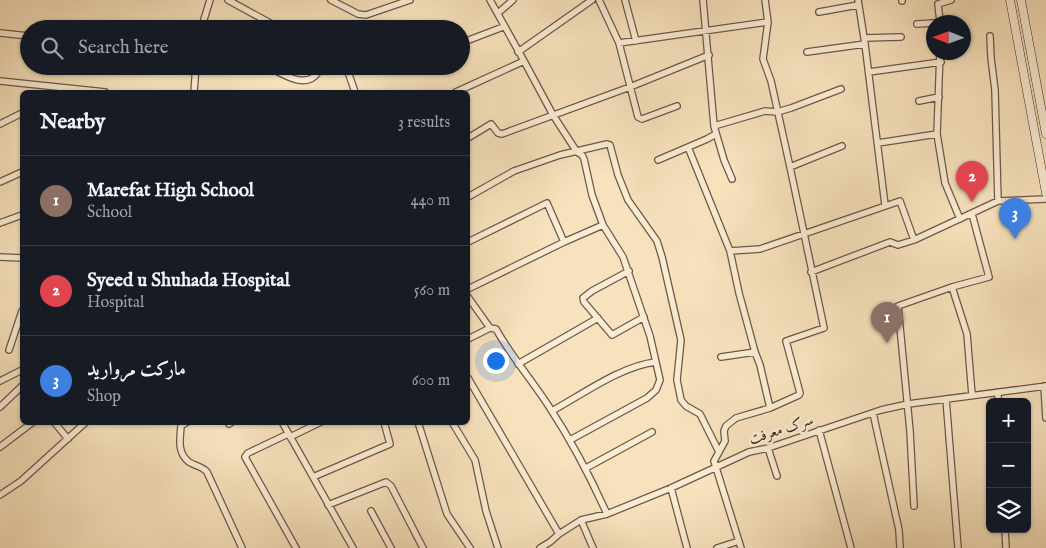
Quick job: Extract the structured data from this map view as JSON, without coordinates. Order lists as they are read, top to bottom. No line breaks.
{"streets":{"street":["سرک معرفت"]},"north":"left","page":{"search":"Search here","heading":["Nearby","3 results"],"list":[{"mark":"1","name":"Marefat High School","note":"School","value":"440 m"},{"mark":"2","name":"Syeed u Shuhada Hospital","note":"Hospital","value":"560 m"},{"mark":"3","name":"مارکت مروارید","note":"Shop","value":"600 m"}],"pins":["2","3","1"],"map_buttons":["+","−"]}}
